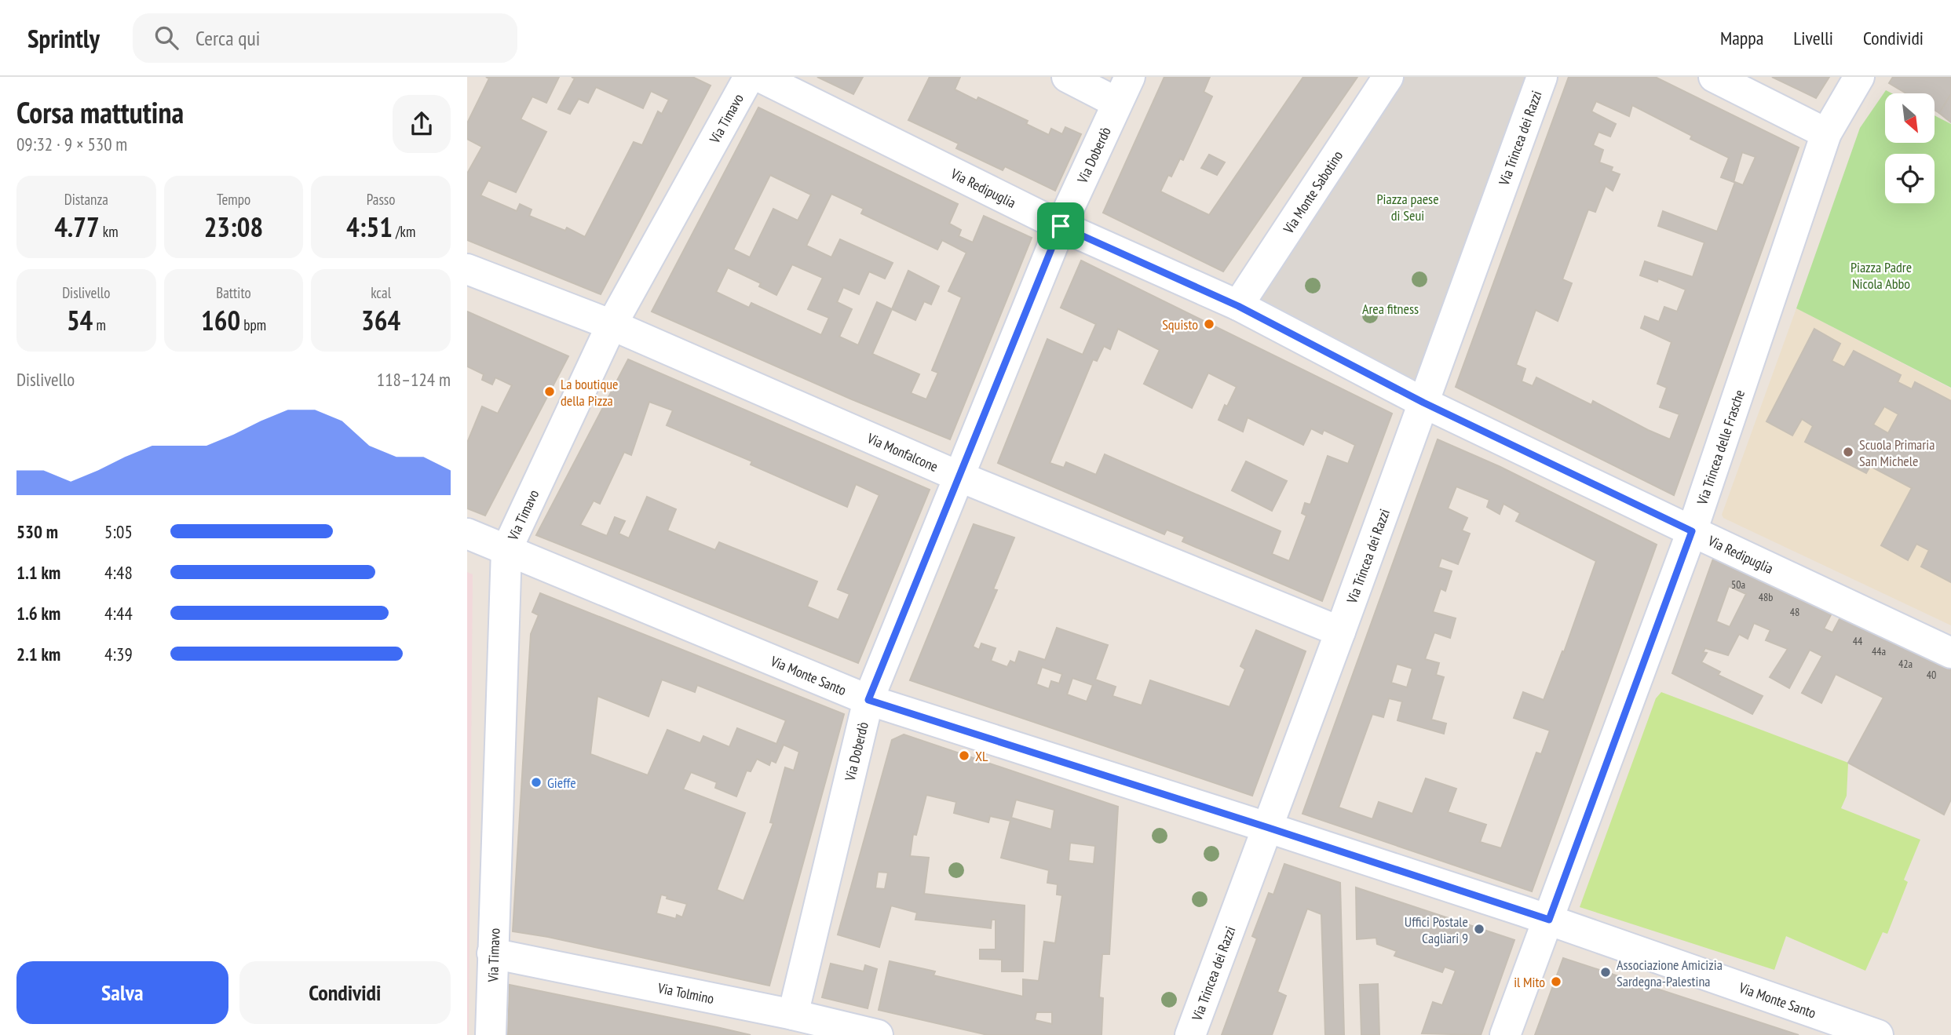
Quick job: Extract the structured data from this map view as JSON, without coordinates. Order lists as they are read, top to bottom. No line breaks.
{"streets":{"street":["Via Timavo","Via Trincea dei Razzi","Via Doberdò","Via Redipuglia","Via Monte Sabotino","Via Trincea delle Frasche","Via Monfalcone","Via Monte Santo","Via Tolmino"]},"crossings":[["Via Timavo","Via Monfalcone"],["Via Timavo","Via Monte Santo"],["Via Timavo","Via Tolmino"],["Via Trincea dei Razzi","Via Redipuglia"],["Via Trincea dei Razzi","Via Monfalcone"],["Via Trincea dei Razzi","Via Monte Santo"],["Via Doberdò","Via Redipuglia"],["Via Doberdò","Via Monfalcone"],["Via Doberdò","Via Monte Santo"],["Via Doberdò","Via Tolmino"],["Via Redipuglia","Via Monte Sabotino"],["Via Redipuglia","Via Trincea delle Frasche"],["Via Trincea delle Frasche","Via Monte Santo"]],"parks":["Piazza paese di Seui","Piazza Padre Nicola Abbo","Area fitness"],"places":["Squisto","La boutique della Pizza","Scuola Primaria San Michele","XL","Gieffe","Uffici Postale Cagliari 9","Associazione Amicizia Sardegna-Palestina","il Mito"],"house_numbers":["50a","48b","48","44","44a","42a","40"],"north":"bottom right","page":{"header":"Sprintly","search":"Cerca qui","nav":["Mappa","Livelli","Condividi"],"heading":["Corsa mattutina","09:32 · 9 × 530 m"],"stats":[["Distanza","4.77 km"],["Tempo","23:08"],["Passo","4:51 /km"],["Dislivello","54 m"],["Battito","160 bpm"],["kcal","364"]],"chart":["Dislivello","118–124 m"],"list":[{"name":"530 m","note":"5:05"},{"name":"1.1 km","note":"4:48"},{"name":"1.6 km","note":"4:44"},{"name":"2.1 km","note":"4:39"}],"buttons":["Salva","Condividi"]}}
